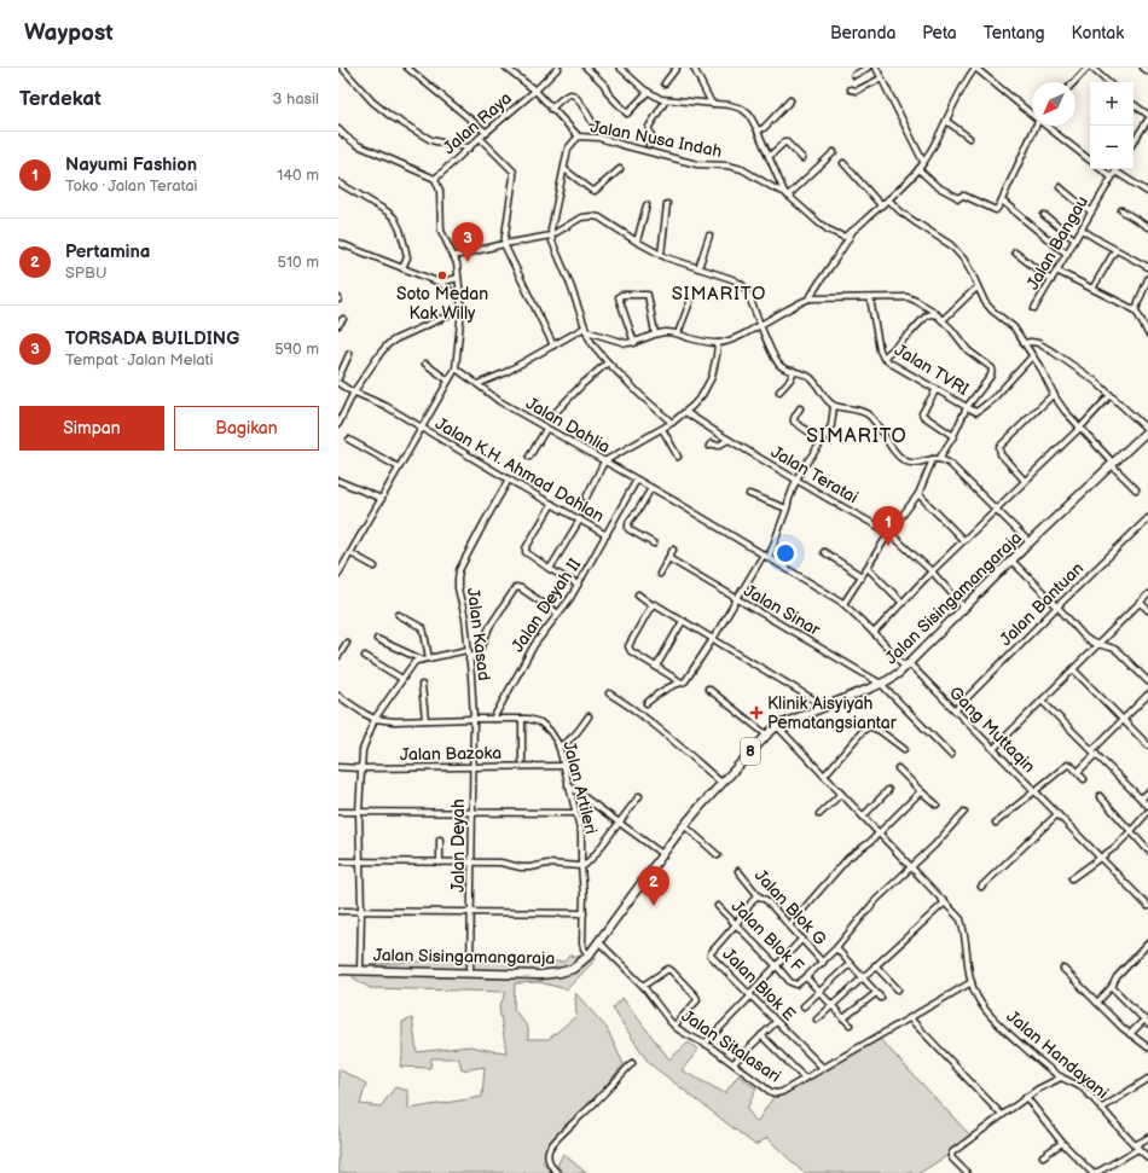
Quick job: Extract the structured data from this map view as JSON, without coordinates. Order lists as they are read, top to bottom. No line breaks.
{"streets":{"highway":["Jalan Sisingamangaraja","8"],"street":["Jalan Raya","Jalan Nusa Indah","Jalan Bangau","Jalan TVRI","Jalan Dahlia","Jalan K.H. Ahmad Dahlan","Jalan Teratai","Jalan Bantuan","Jalan Deyah II","Jalan Sinar","Jalan Kasad","Gang Muttaqin","Jalan Bazoka","Jalan Artileri","Jalan Deyah","Jalan Blok G","Jalan Blok F","Jalan Blok E","Jalan Sitalasari","Jalan Handayani"]},"crossings":[["Jalan Dahlia","Jalan Deyah II"],["Jalan Dahlia","Gang Muttaqin"],["Jalan K.H. Ahmad Dahlan","Jalan Deyah II"],["Jalan K.H. Ahmad Dahlan","Jalan Kasad"],["Jalan Teratai","Jalan Sisingamangaraja"],["Jalan Sisingamangaraja","Jalan Sinar"],["Jalan Sisingamangaraja","Gang Muttaqin"],["Jalan Sisingamangaraja","Jalan Artileri"],["Jalan Sisingamangaraja","Jalan Deyah"],["Jalan Sisingamangaraja","Jalan Sitalasari"],["Jalan Sisingamangaraja","Jalan Handayani"],["Jalan Bantuan","Gang Muttaqin"],["Jalan Deyah II","Jalan Artileri"],["Jalan Kasad","Jalan Artileri"],["Jalan Kasad","Jalan Deyah"],["Jalan Bazoka","Jalan Artileri"],["Jalan Bazoka","Jalan Deyah"],["Jalan Artileri","Jalan Deyah"],["Jalan Blok G","Jalan Blok E"],["Jalan Blok F","Jalan Blok E"],["Jalan Blok E","Jalan Sitalasari"],["Jalan Sitalasari","Jalan Handayani"]],"districts":["SIMARITO","SIMARITO"],"places":{"other":["Soto Medan Kak Willy"],"health":["Klinik Aisyiyah Pematangsiantar"]},"north":"bottom left","page":{"header":"Waypost","nav":["Beranda","Peta","Tentang","Kontak"],"heading":["Terdekat","3 hasil"],"map_buttons":["+","−"],"list":[{"mark":"1","name":"Nayumi Fashion","note":"Toko · Jalan Teratai","value":"140 m"},{"mark":"2","name":"Pertamina","note":"SPBU","value":"510 m"},{"mark":"3","name":"TORSADA BUILDING","note":"Tempat · Jalan Melati","value":"590 m"}],"pins":["3","1","2"],"buttons":["Simpan","Bagikan"]}}
